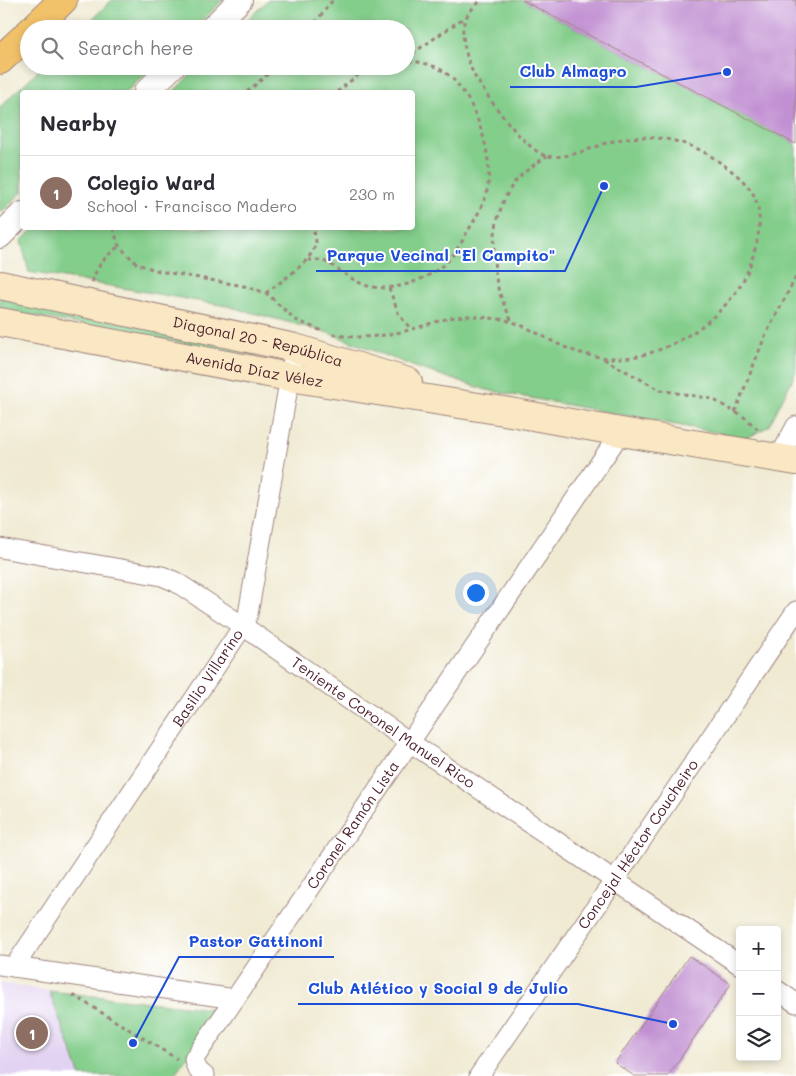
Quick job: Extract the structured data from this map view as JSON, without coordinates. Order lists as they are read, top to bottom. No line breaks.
{"streets":{"main road":["Diagonal 20 - República","Avenida Díaz Vélez"],"street":["Basilio Villarino","Teniente Coronel Manuel Rico","Coronel Ramón Lista","Concejal Héctor Coucheiro"]},"crossings":[["Diagonal 20 - República","Avenida Díaz Vélez"],["Diagonal 20 - República","Basilio Villarino"],["Avenida Díaz Vélez","Basilio Villarino"],["Basilio Villarino","Teniente Coronel Manuel Rico"],["Teniente Coronel Manuel Rico","Coronel Ramón Lista"],["Teniente Coronel Manuel Rico","Concejal Héctor Coucheiro"]],"places":["Club Almagro","Parque Vecinal \"El Campito\"","Club Atlético y Social 9 de Julio","Pastor Gattinoni"],"page":{"search":"Search here","heading":"Nearby","list":[{"mark":"1","name":"Colegio Ward","note":"School · Francisco Madero","value":"230 m"}],"map_buttons":["+","−"],"pins":"1"}}
